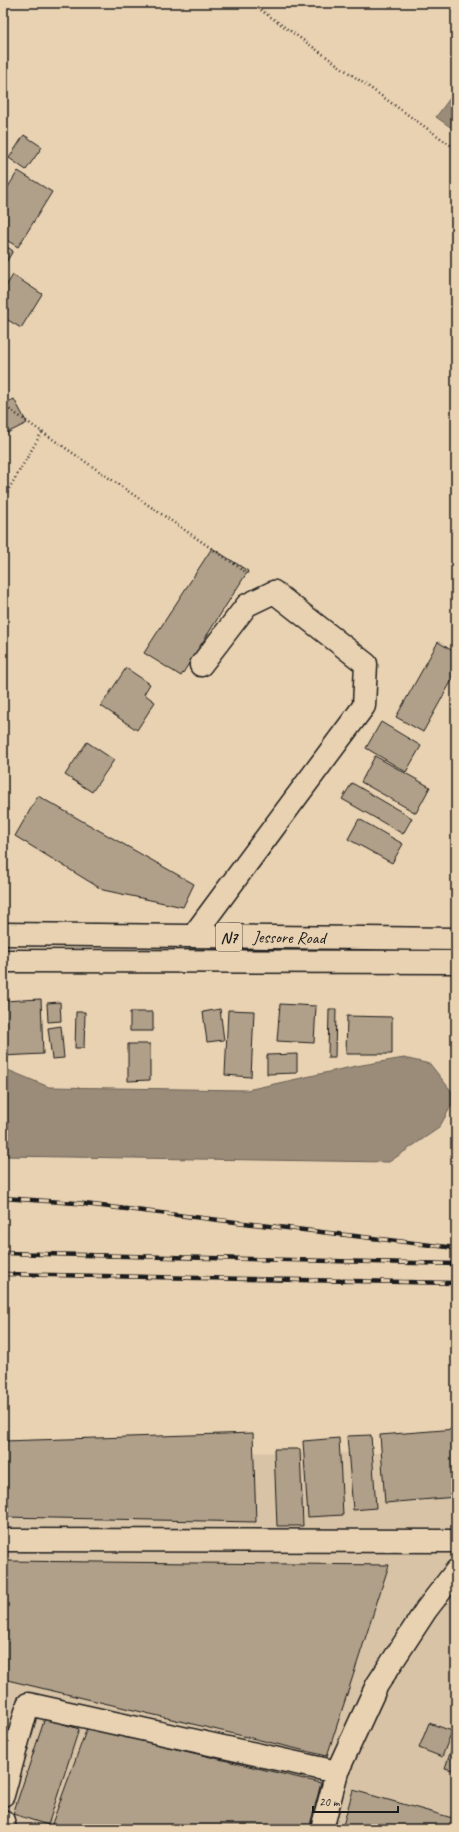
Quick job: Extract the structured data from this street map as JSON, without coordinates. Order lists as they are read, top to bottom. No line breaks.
{"streets":{"main road":["N7","Jessore Road"]},"scale_bar":"20 m"}
